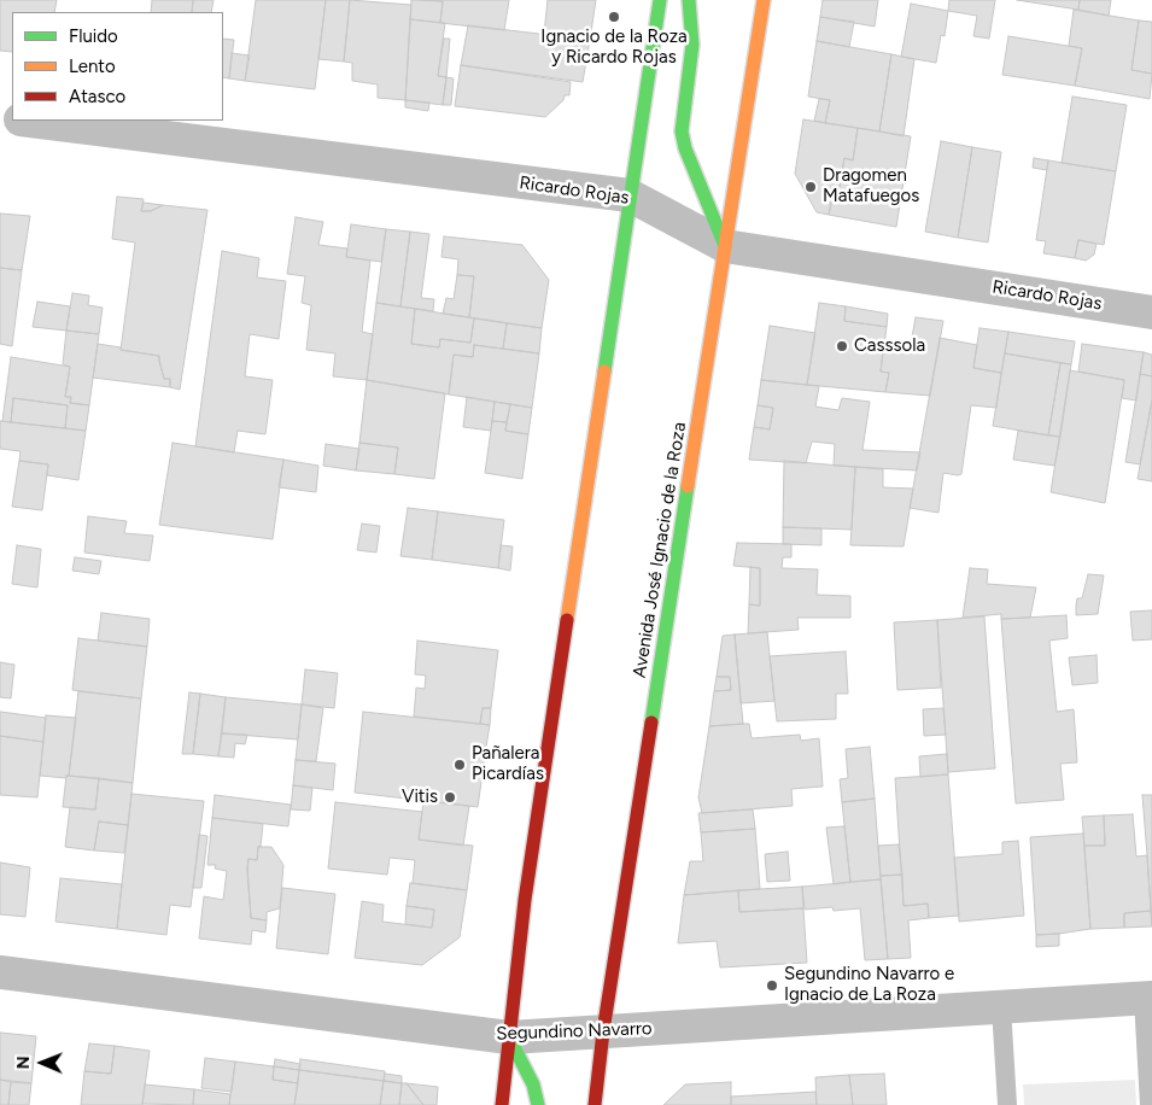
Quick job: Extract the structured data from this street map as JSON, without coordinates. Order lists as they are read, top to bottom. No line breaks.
{"streets":{"main road":["Avenida José Ignacio de la Roza"],"street":["Ricardo Rojas","Segundino Navarro"]},"crossings":[["Ricardo Rojas","Avenida José Ignacio de la Roza"],["Avenida José Ignacio de la Roza","Segundino Navarro"]],"places":["Ignacio de la Roza y Ricardo Rojas","Dragomen Matafuegos","Casssola","Pañalera Picardías","Vitis","Segundino Navarro e Ignacio de La Roza"],"legend":["Fluido","Lento","Atasco"],"north":"left"}
